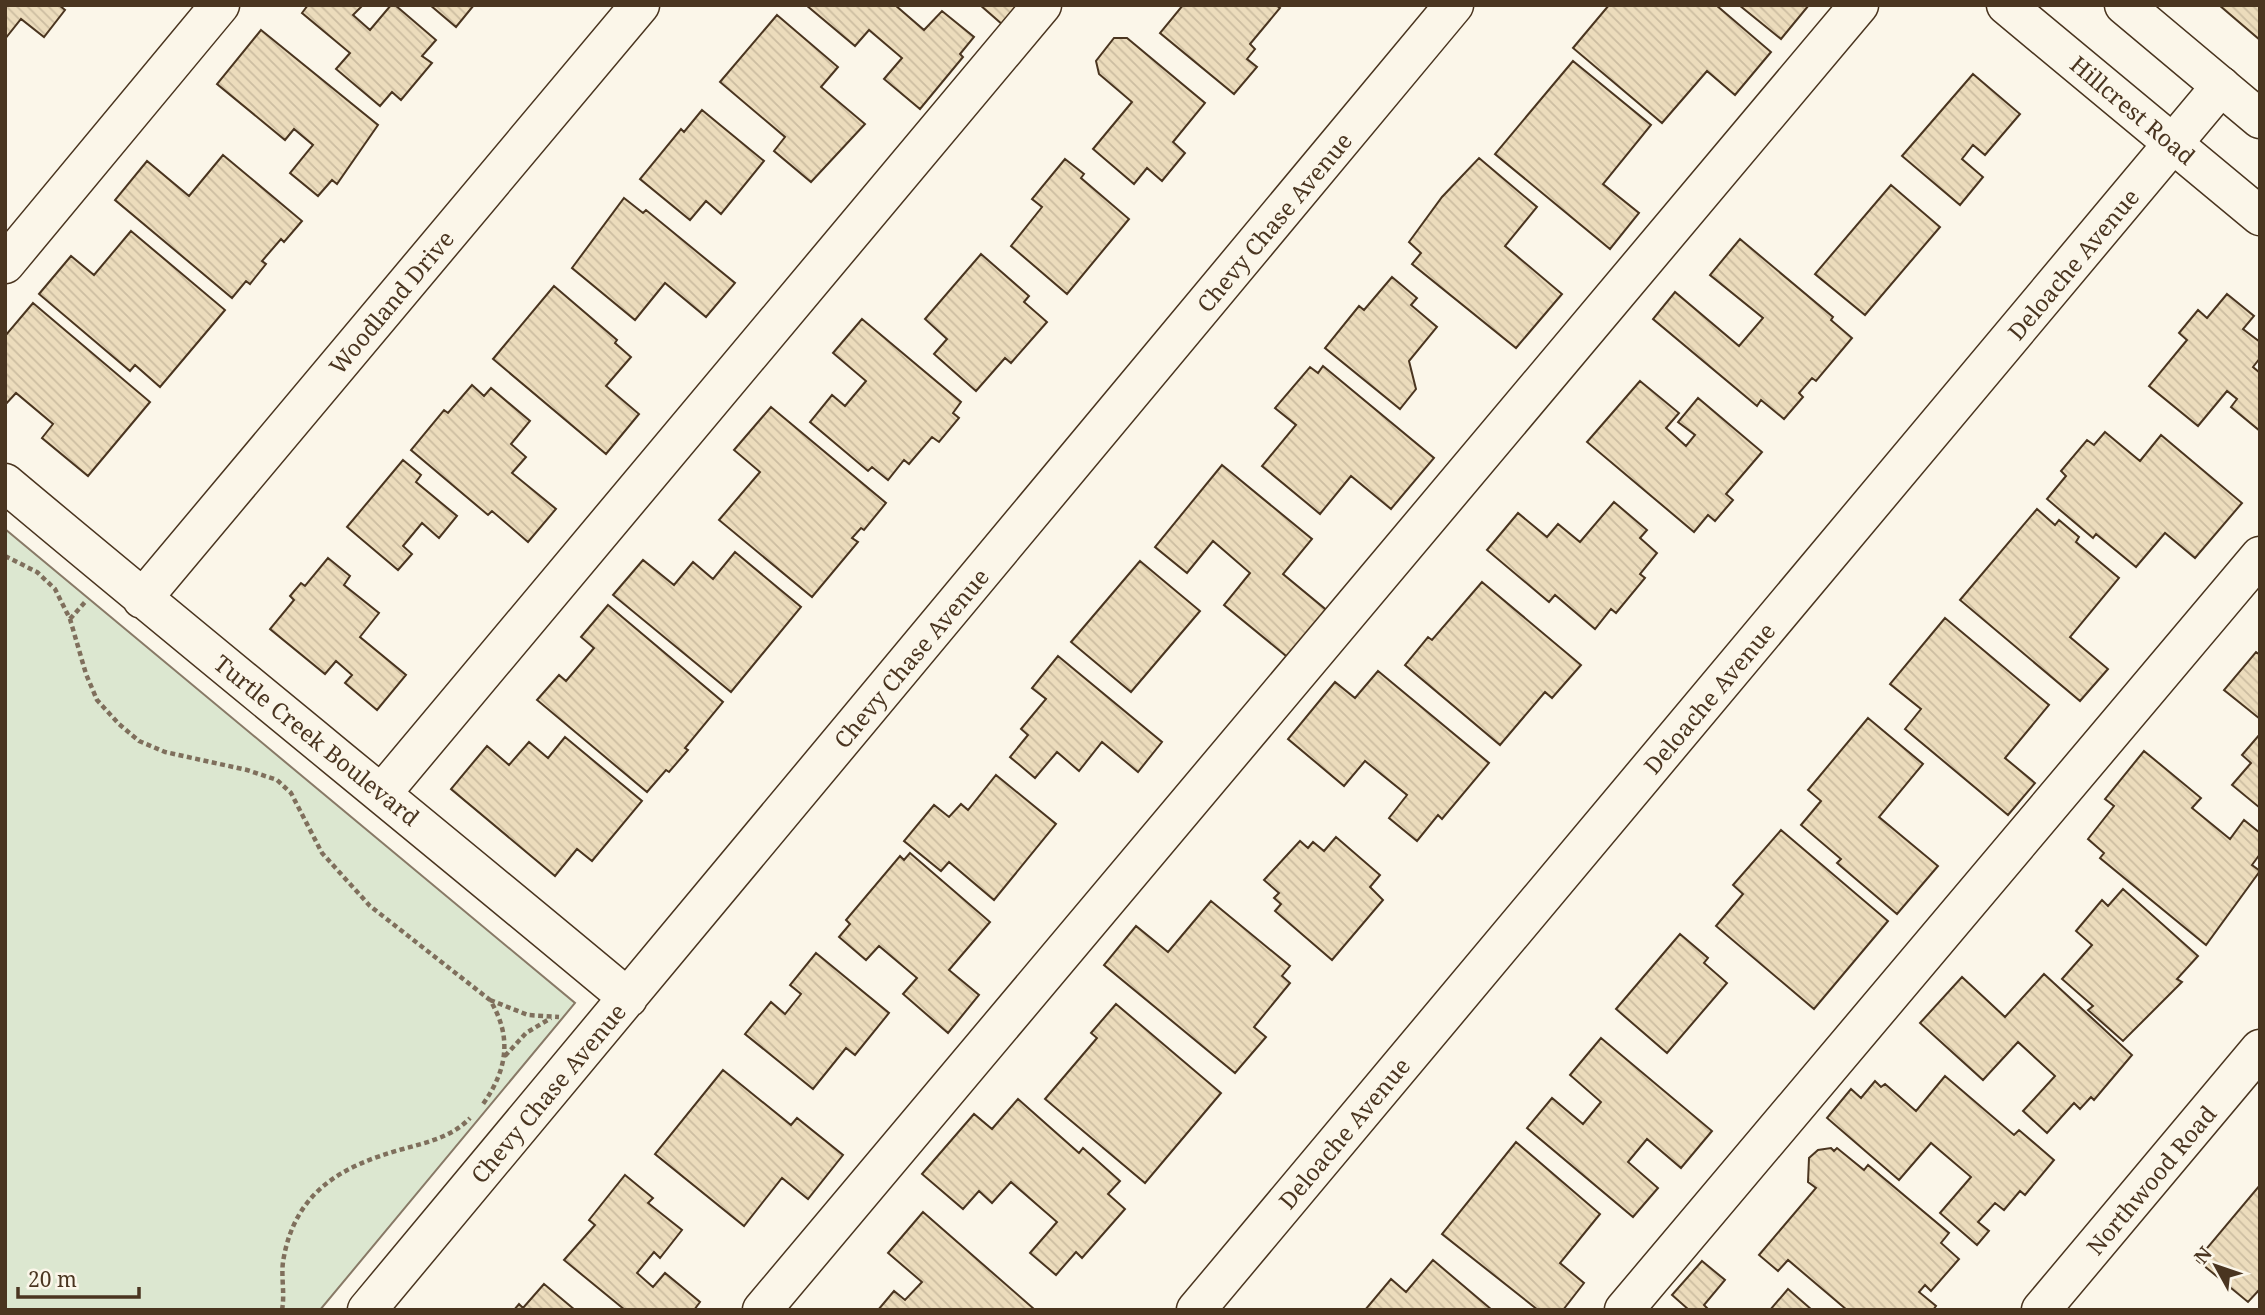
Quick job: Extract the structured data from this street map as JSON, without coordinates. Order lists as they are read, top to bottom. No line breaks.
{"streets":{"street":["Hillcrest Road","Chevy Chase Avenue","Deloache Avenue","Woodland Drive","Turtle Creek Boulevard","Northwood Road"]},"crossings":[["Hillcrest Road","Deloache Avenue"],["Chevy Chase Avenue","Turtle Creek Boulevard"],["Woodland Drive","Turtle Creek Boulevard"]],"scale_bar":"20 m","north":"top left"}
